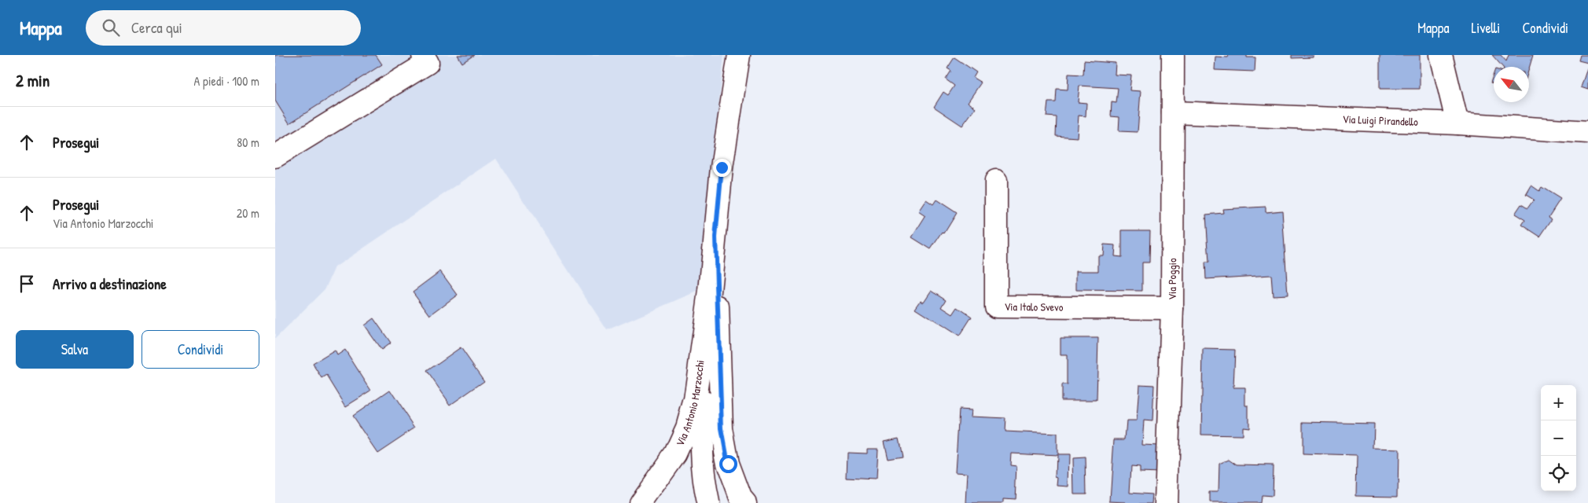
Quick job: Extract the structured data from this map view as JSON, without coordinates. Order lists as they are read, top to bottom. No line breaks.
{"streets":{"street":["Via Luigi Pirandello","Via Poggio","Via Italo Svevo","Via Antonio Marzocchi"]},"crossings":[["Via Luigi Pirandello","Via Poggio"],["Via Poggio","Via Italo Svevo"]],"north":"top left","page":{"header":"Mappa","search":"Cerca qui","nav":["Mappa","Livelli","Condividi"],"heading":["2 min","A piedi · 100 m"],"list":[["Prosegui","80 m"],["Prosegui","Via Antonio Marzocchi","20 m"],"Arrivo a destinazione"],"buttons":["Salva","Condividi"],"map_buttons":["+","−"]}}
